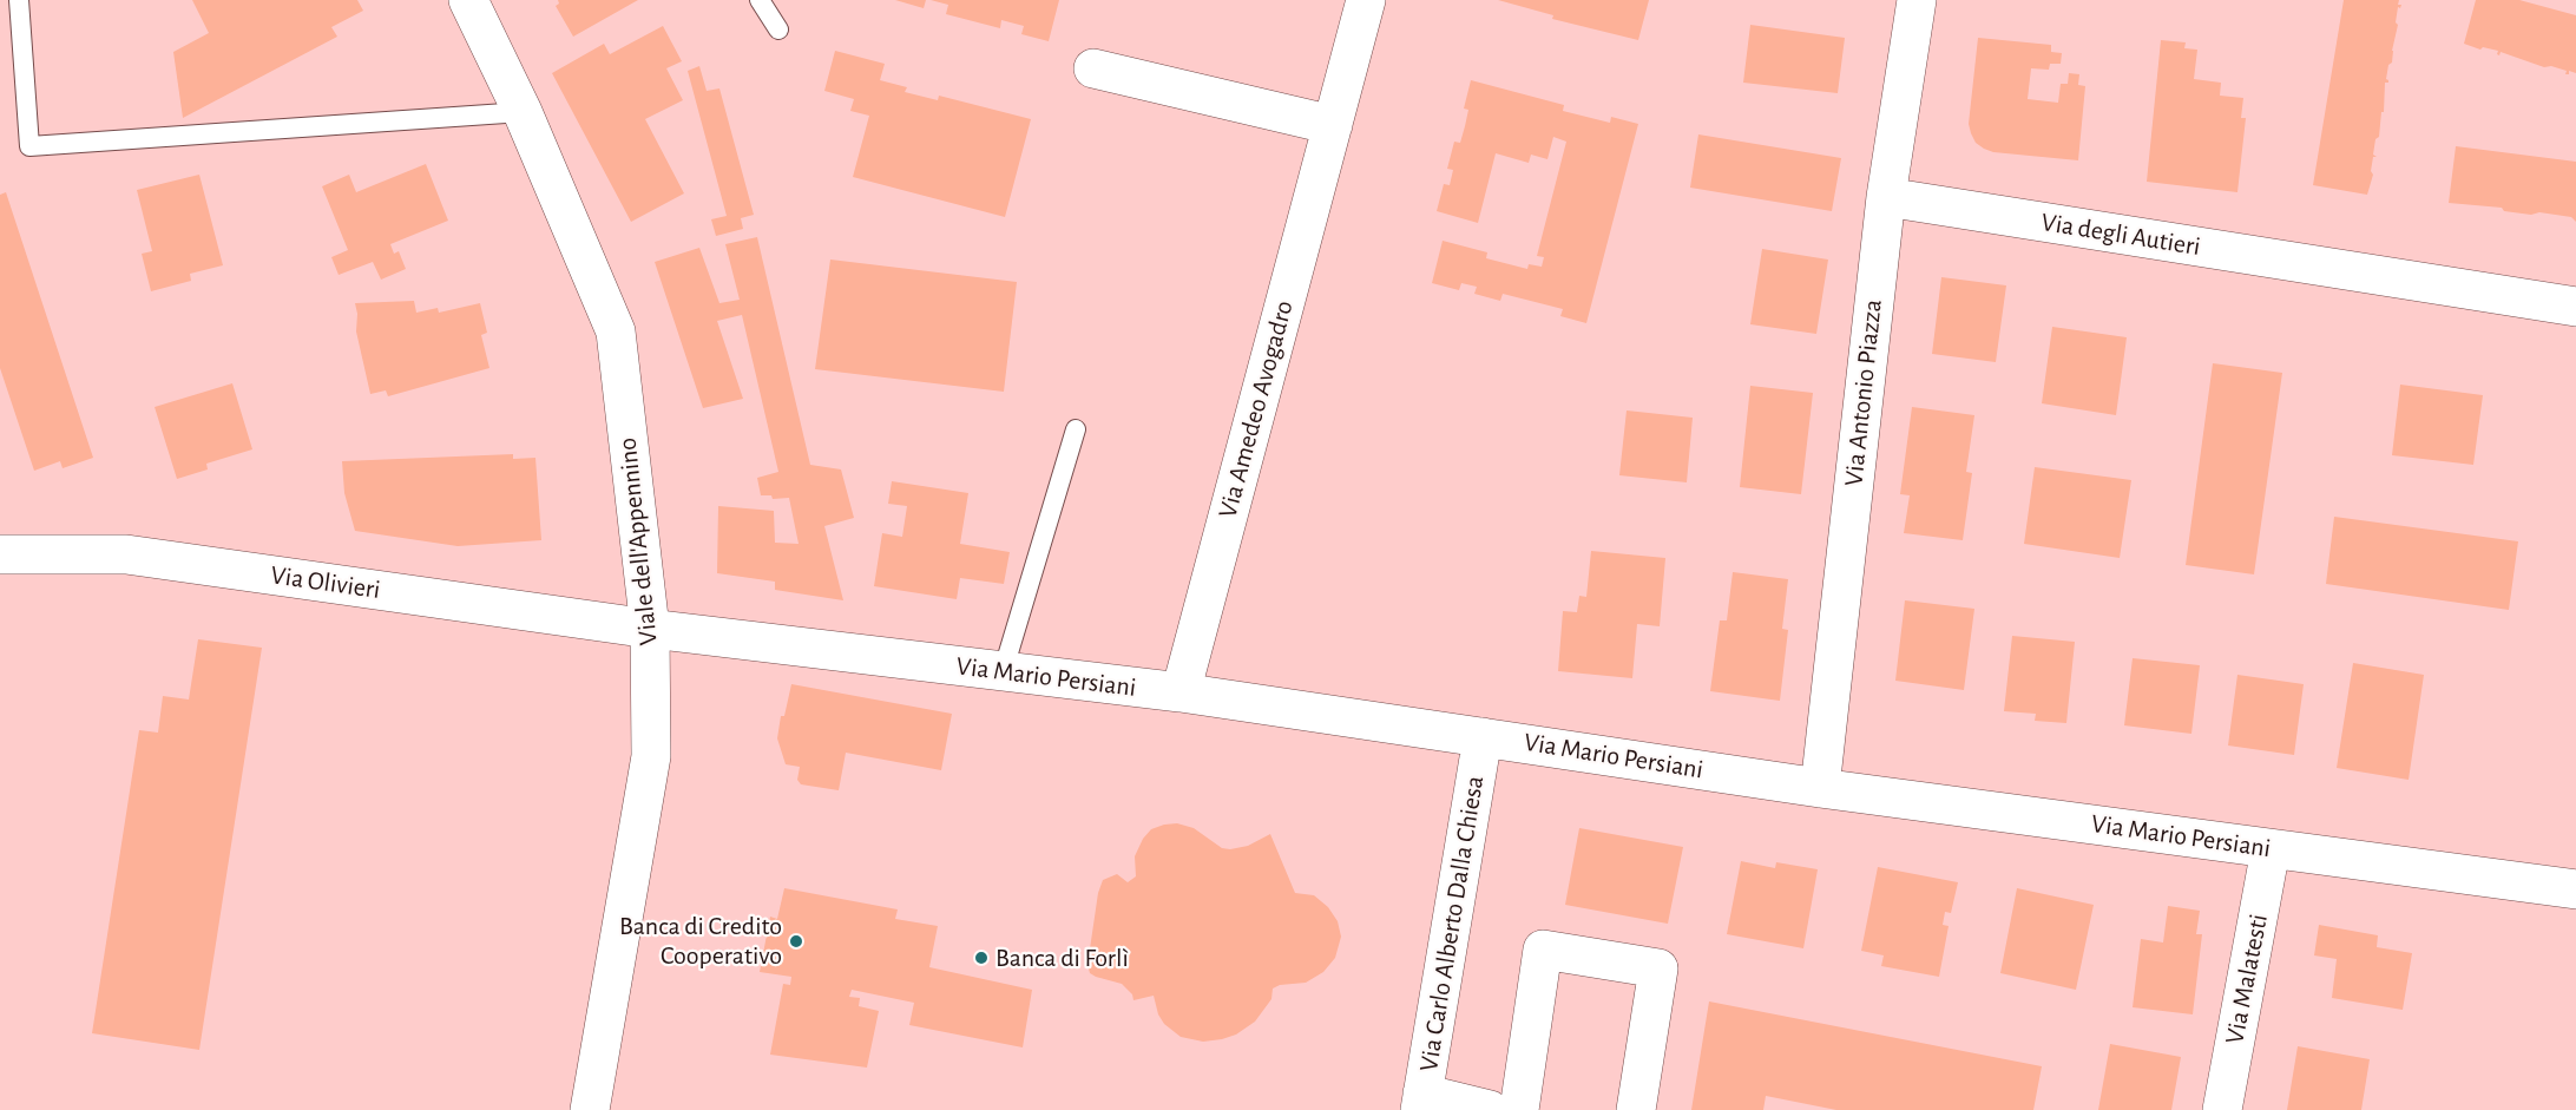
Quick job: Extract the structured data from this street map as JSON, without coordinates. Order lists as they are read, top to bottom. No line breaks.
{"streets":{"street":["Via degli Autieri","Via Antonio Piazza","Via Amedeo Avogadro","Viale dell'Appennino","Via Olivieri","Via Mario Persiani","Via Carlo Alberto Dalla Chiesa","Via Malatesti"]},"crossings":[["Via degli Autieri","Via Antonio Piazza"],["Via Antonio Piazza","Via Mario Persiani"],["Via Amedeo Avogadro","Via Mario Persiani"],["Viale dell'Appennino","Via Olivieri"],["Viale dell'Appennino","Via Mario Persiani"],["Via Olivieri","Via Mario Persiani"],["Via Mario Persiani","Via Carlo Alberto Dalla Chiesa"],["Via Mario Persiani","Via Malatesti"]],"places":["Banca di Credito Cooperativo","Banca di Forlì"]}
